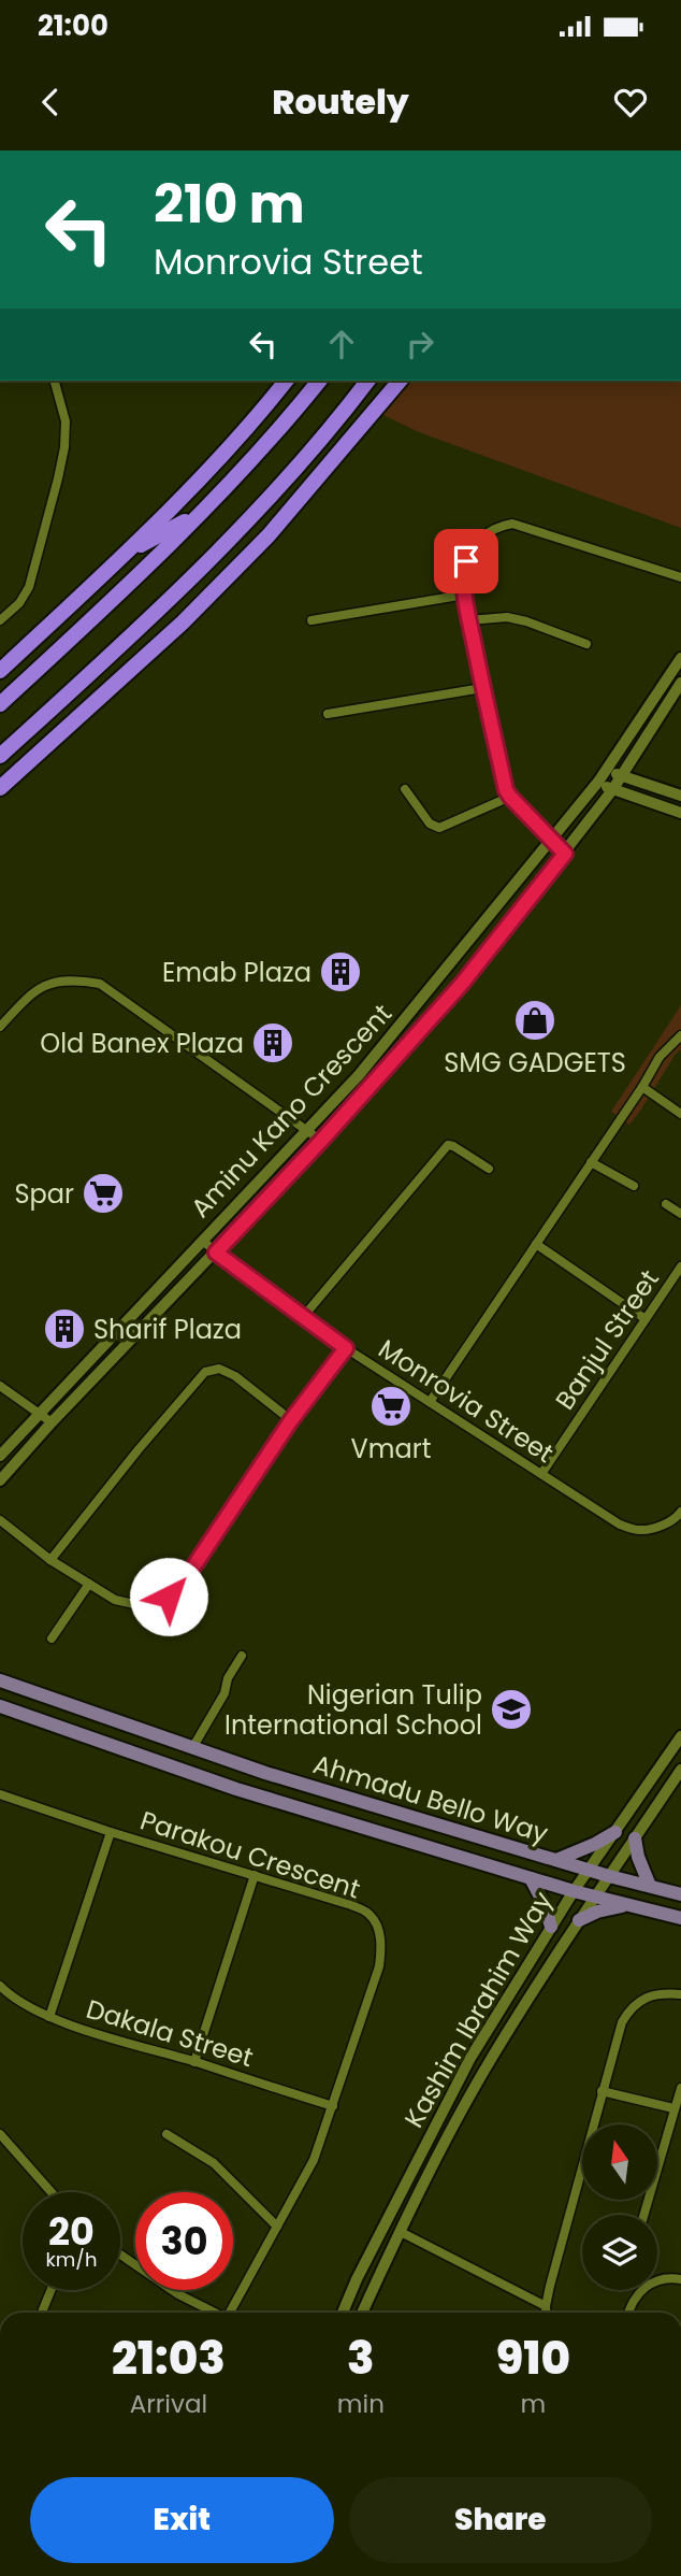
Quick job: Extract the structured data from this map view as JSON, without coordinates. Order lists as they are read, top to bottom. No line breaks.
{"streets":{"main road":["Aminu Kano Crescent","Ahmadu Bello Way","Kashim Ibrahim Way"],"street":["Banjul Street","Monrovia Street","Parakou Crescent","Dakala Street"]},"crossings":[["Aminu Kano Crescent","Monrovia Street"],["Banjul Street","Monrovia Street"],["Ahmadu Bello Way","Kashim Ibrahim Way"],["Parakou Crescent","Dakala Street"]],"places":{"building":["Emab Plaza","Old Banex Plaza","Sharif Plaza"],"shop":["SMG GADGETS"],"supermarket":["Spar","Vmart"],"school or university":["Nigerian Tulip International School"]},"north":"top","page":{"status":"21:00","header":"Routely","turn":["210 m","Monrovia Street"],"speed":"20 km/h","limit":"30","eta":["21:03","Arrival","3","min","910","m"],"buttons":["Exit","Share"]}}
